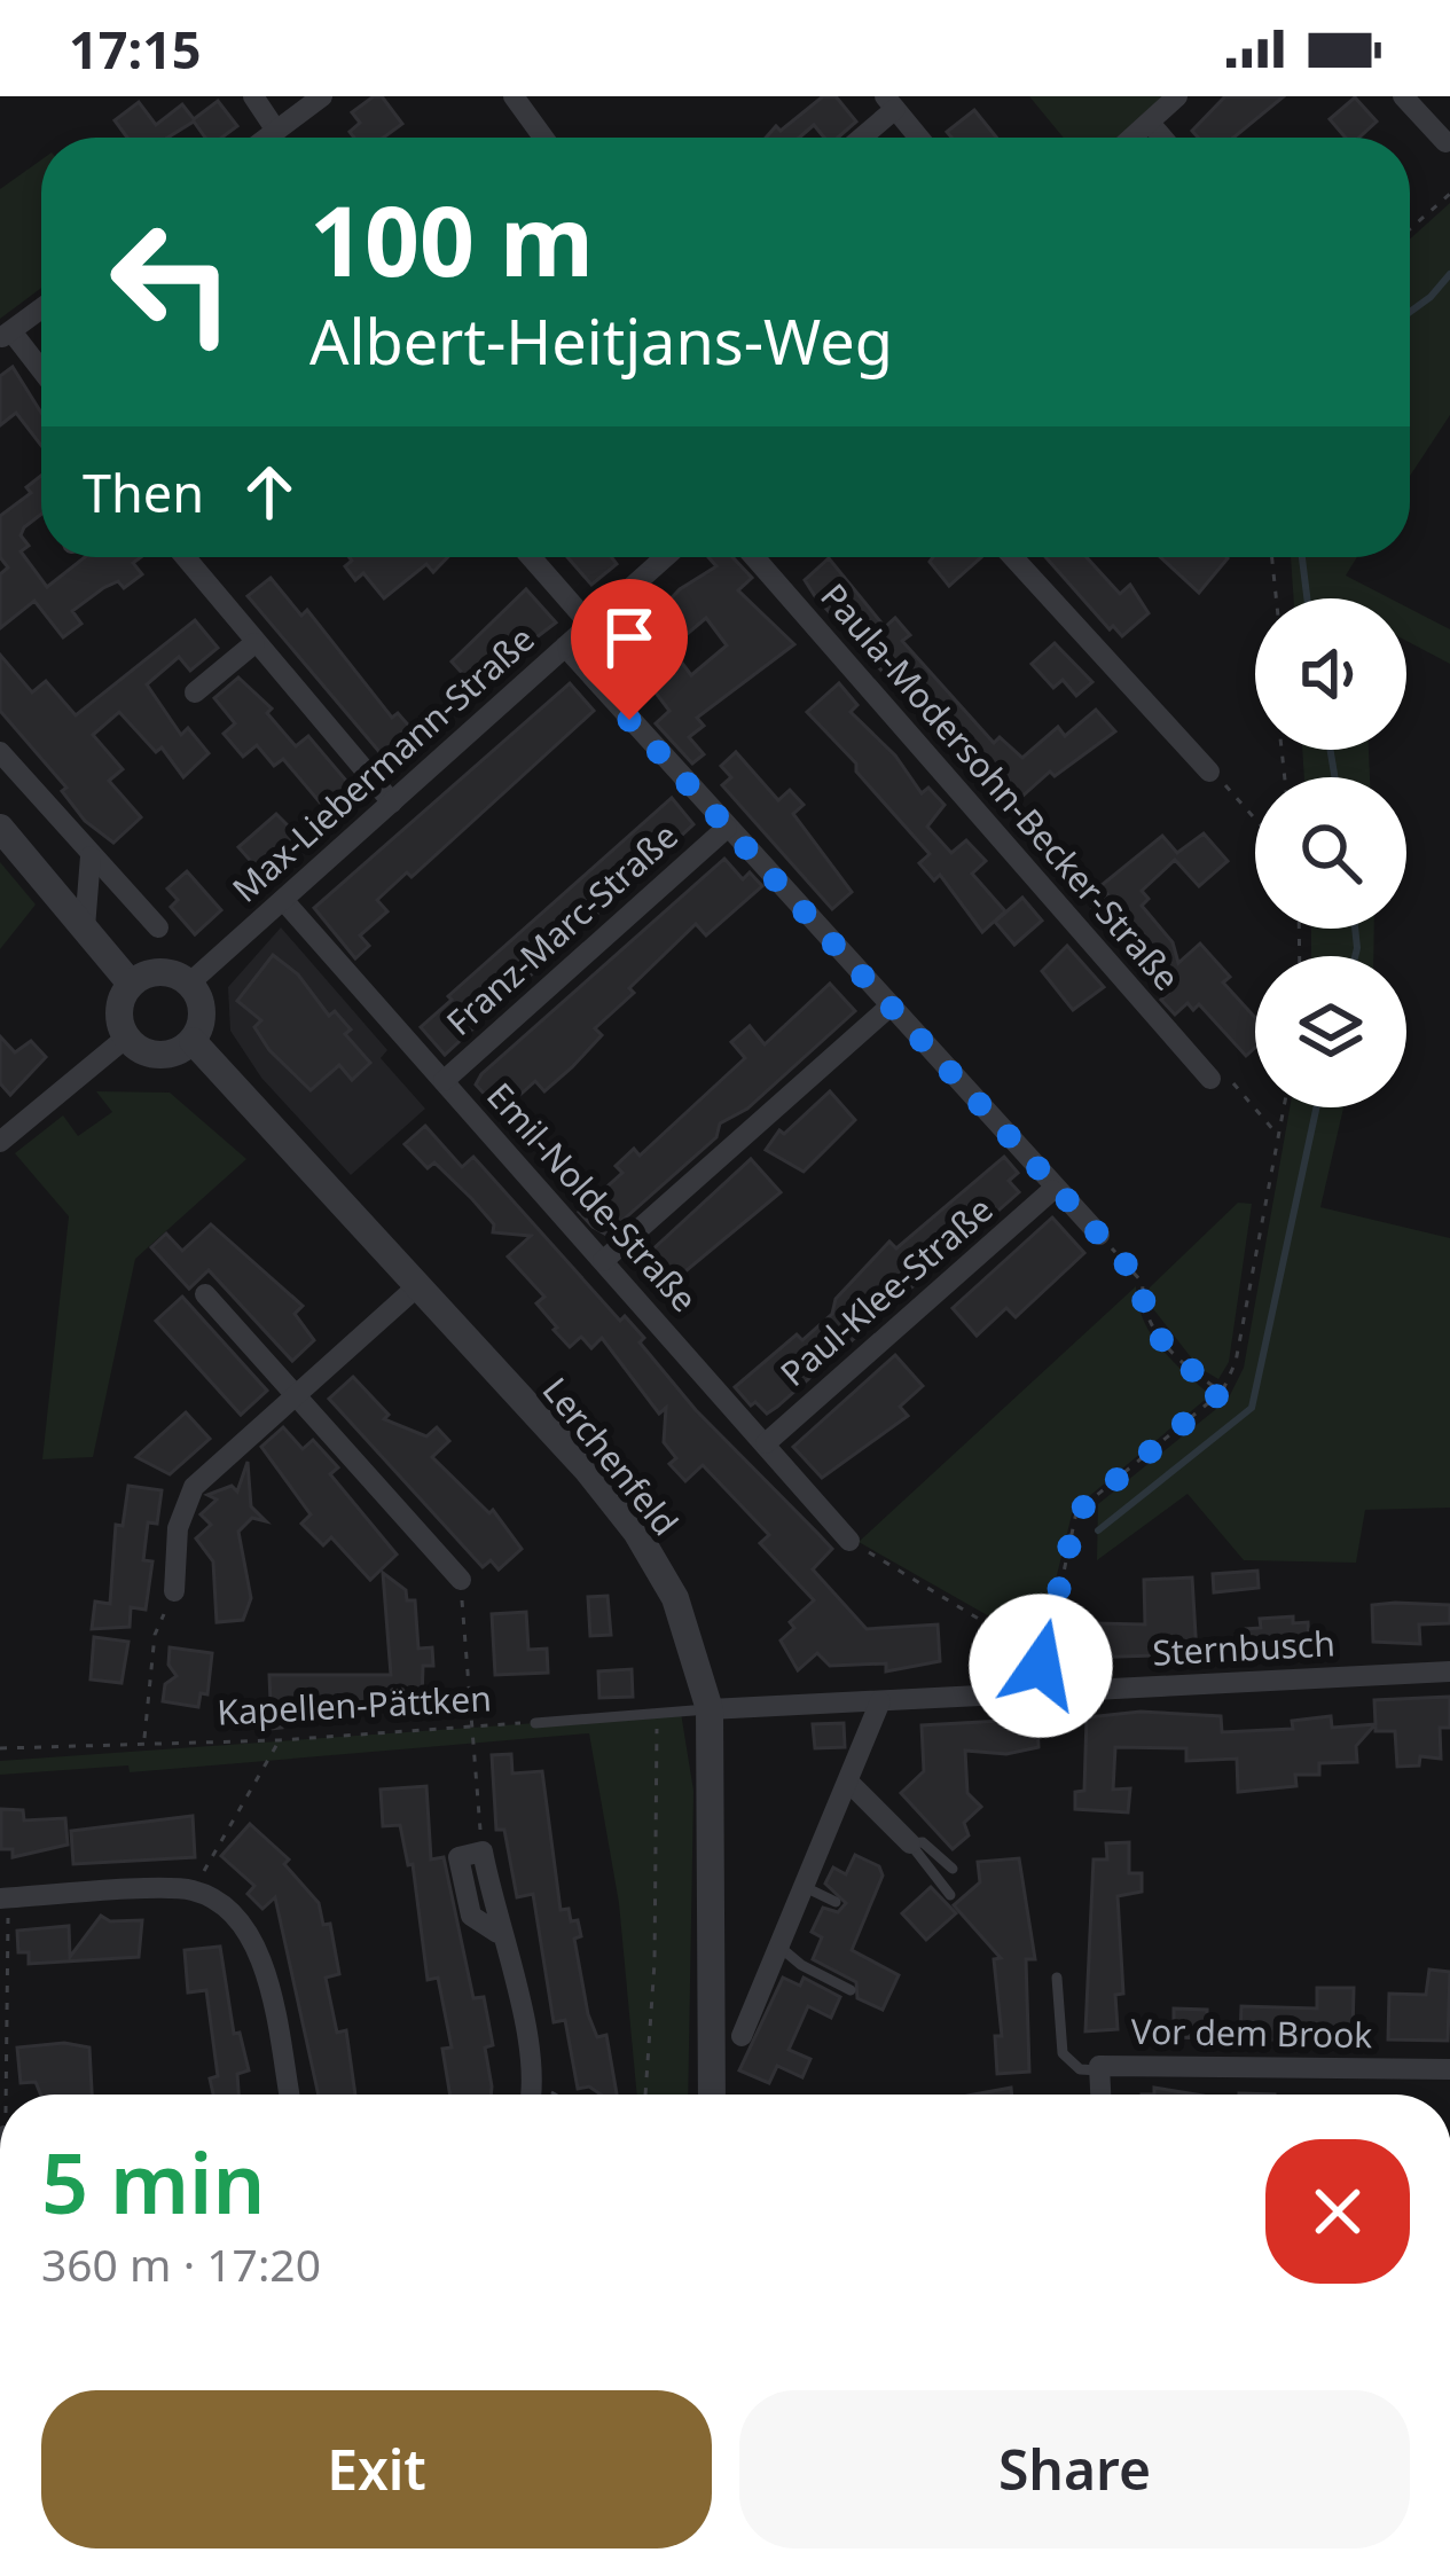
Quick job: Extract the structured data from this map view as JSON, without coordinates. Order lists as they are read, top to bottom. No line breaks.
{"streets":{"street":["Max-Liebermann-Straße","Paula-Modersohn-Becker-Straße","Franz-Marc-Straße","Emil-Nolde-Straße","Paul-Klee-Straße","Lerchenfeld","Sternbusch","Vor dem Brook"],"lane":["Kapellen-Pättken"]},"crossings":[["Max-Liebermann-Straße","Emil-Nolde-Straße"],["Max-Liebermann-Straße","Lerchenfeld"],["Franz-Marc-Straße","Emil-Nolde-Straße"],["Emil-Nolde-Straße","Paul-Klee-Straße"],["Lerchenfeld","Sternbusch"],["Lerchenfeld","Kapellen-Pättken"],["Sternbusch","Kapellen-Pättken"]],"page":{"status":"17:15","turn":["100 m","Albert-Heitjans-Weg"],"then":"Then","heading":["5 min","360 m · 17:20"],"buttons":["Exit","Share"]}}
